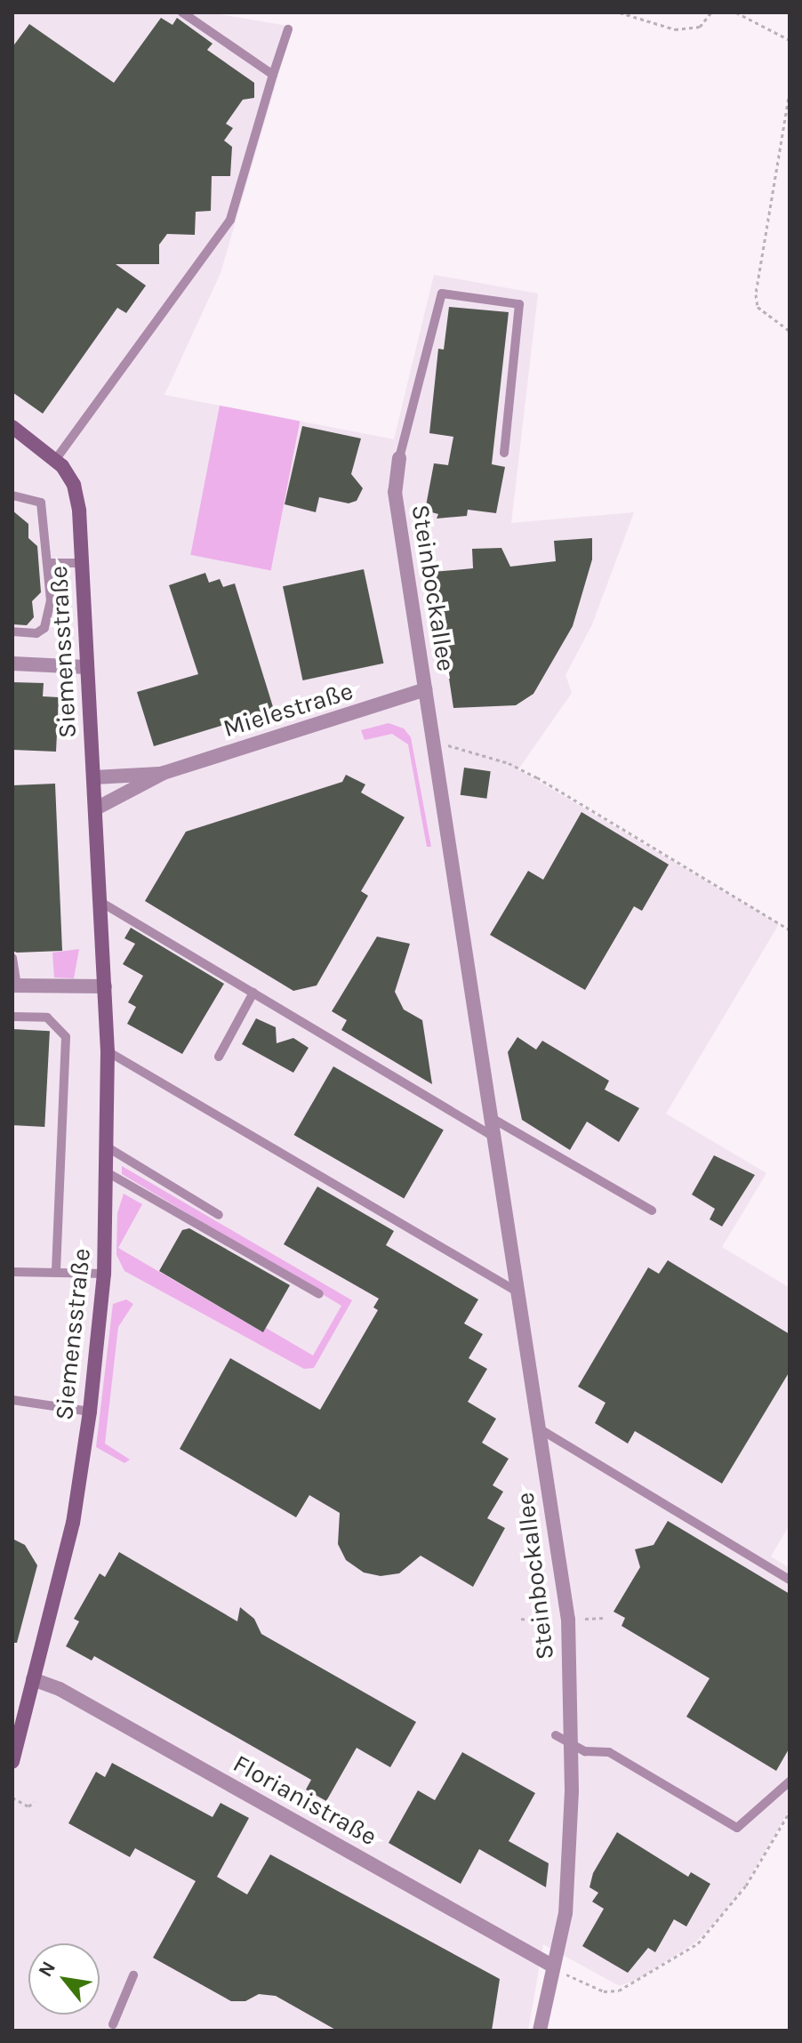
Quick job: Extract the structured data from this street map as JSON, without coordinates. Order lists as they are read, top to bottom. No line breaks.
{"streets":{"street":["Steinbockallee","Siemensstraße","Mielestraße","Florianistraße"]},"crossings":[["Steinbockallee","Mielestraße"],["Steinbockallee","Florianistraße"],["Siemensstraße","Mielestraße"],["Siemensstraße","Florianistraße"]],"north":"top left"}
